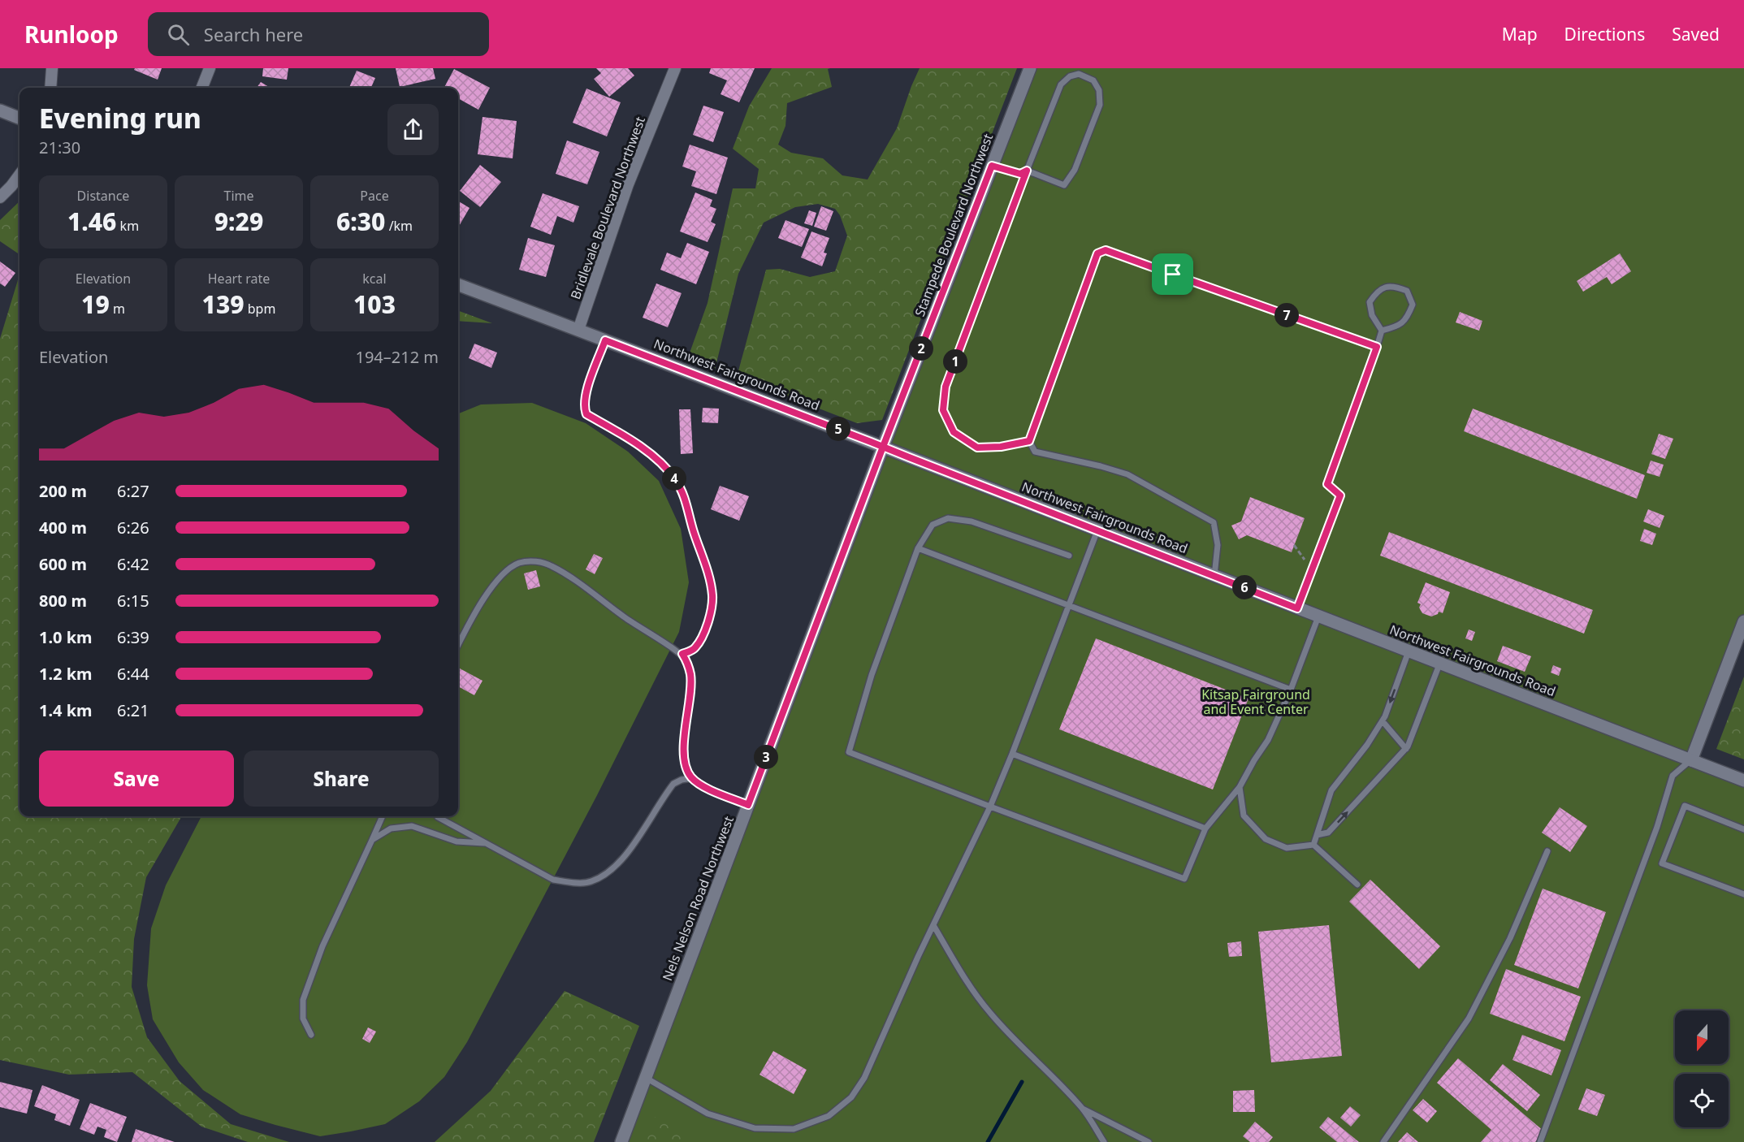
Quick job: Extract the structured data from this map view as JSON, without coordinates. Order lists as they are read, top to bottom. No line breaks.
{"streets":{"main road":["Stampede Boulevard Northwest","Northwest Fairgrounds Road","Nels Nelson Road Northwest"],"street":["Bridlevale Boulevard Northwest"]},"crossings":[["Bridlevale Boulevard Northwest","Northwest Fairgrounds Road"],["Stampede Boulevard Northwest","Northwest Fairgrounds Road"],["Stampede Boulevard Northwest","Nels Nelson Road Northwest"],["Northwest Fairgrounds Road","Nels Nelson Road Northwest"]],"parks":["Kitsap Fairground and Event Center"],"north":"bottom","page":{"header":"Runloop","search":"Search here","nav":["Map","Directions","Saved"],"heading":["Evening run","21:30"],"stats":[["Distance","1.46 km"],["Time","9:29"],["Pace","6:30 /km"],["Elevation","19 m"],["Heart rate","139 bpm"],["kcal","103"]],"pins":["7","2","1","5","4","6","3"],"chart":["Elevation","194–212 m"],"list":[{"name":"200 m","note":"6:27"},{"name":"400 m","note":"6:26"},{"name":"600 m","note":"6:42"},{"name":"800 m","note":"6:15"},{"name":"1.0 km","note":"6:39"},{"name":"1.2 km","note":"6:44"},{"name":"1.4 km","note":"6:21"}],"buttons":["Save","Share"]}}
